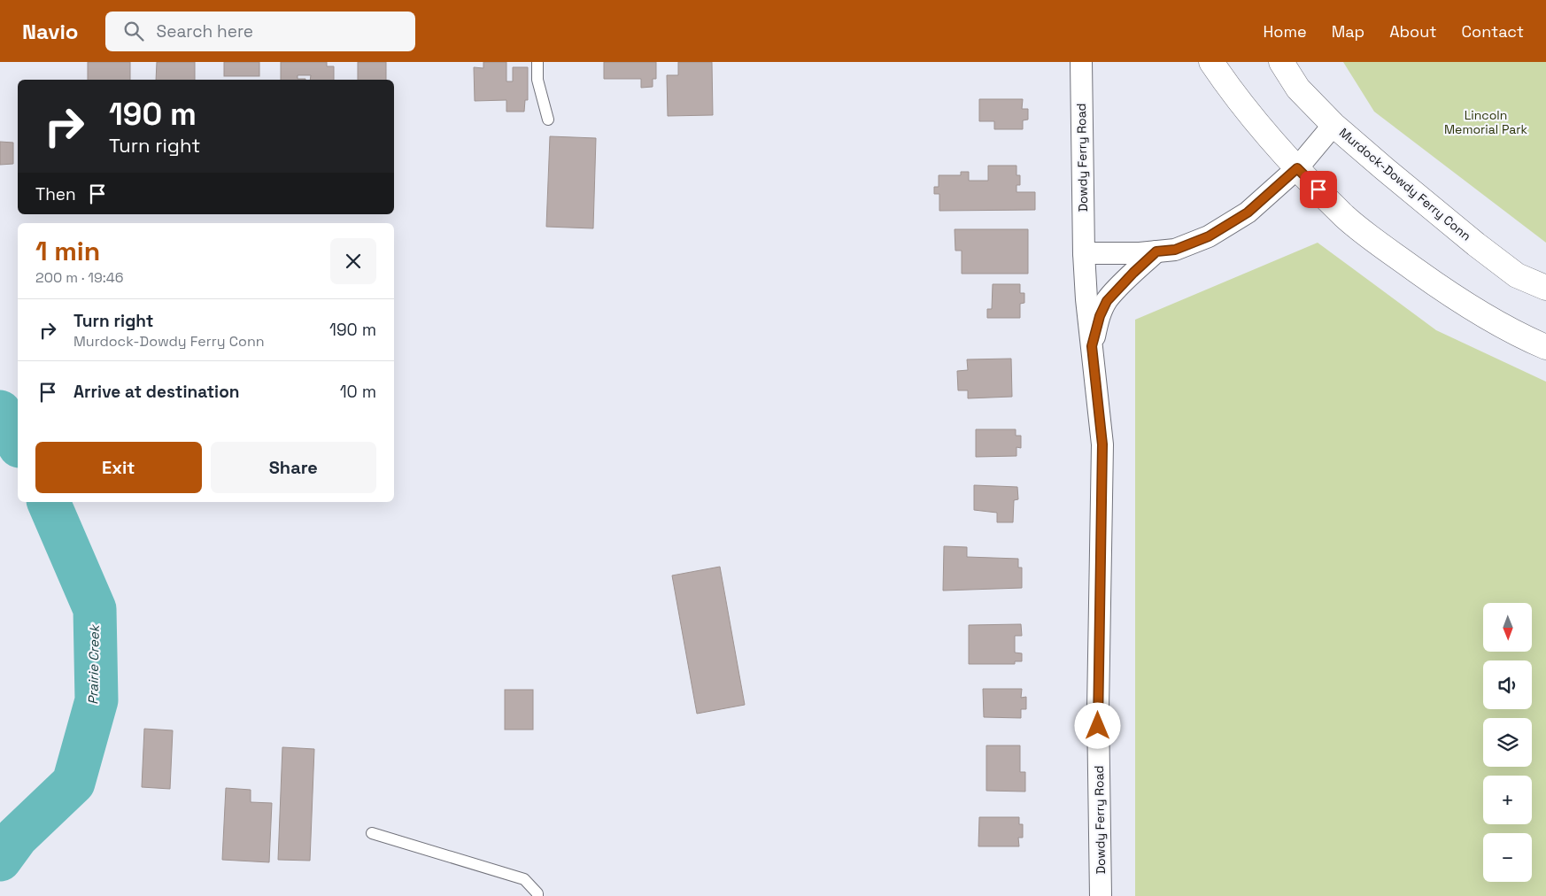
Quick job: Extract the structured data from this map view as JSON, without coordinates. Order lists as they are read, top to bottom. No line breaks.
{"streets":{"main road":["Murdock-Dowdy Ferry Conn"],"street":["Dowdy Ferry Road"]},"water":["Prairie Creek"],"parks":["Lincoln Memorial Park"],"north":"bottom","page":{"header":"Navio","search":"Search here","nav":["Home","Map","About","Contact"],"turn":["190 m","Turn right"],"then":"Then","heading":["1 min","200 m · 19:46"],"list":[{"name":"Turn right","note":"Murdock-Dowdy Ferry Conn","value":"190 m"},{"name":"Arrive at destination","value":"10 m"}],"buttons":["Exit","Share"],"map_buttons":["+","−"]}}
